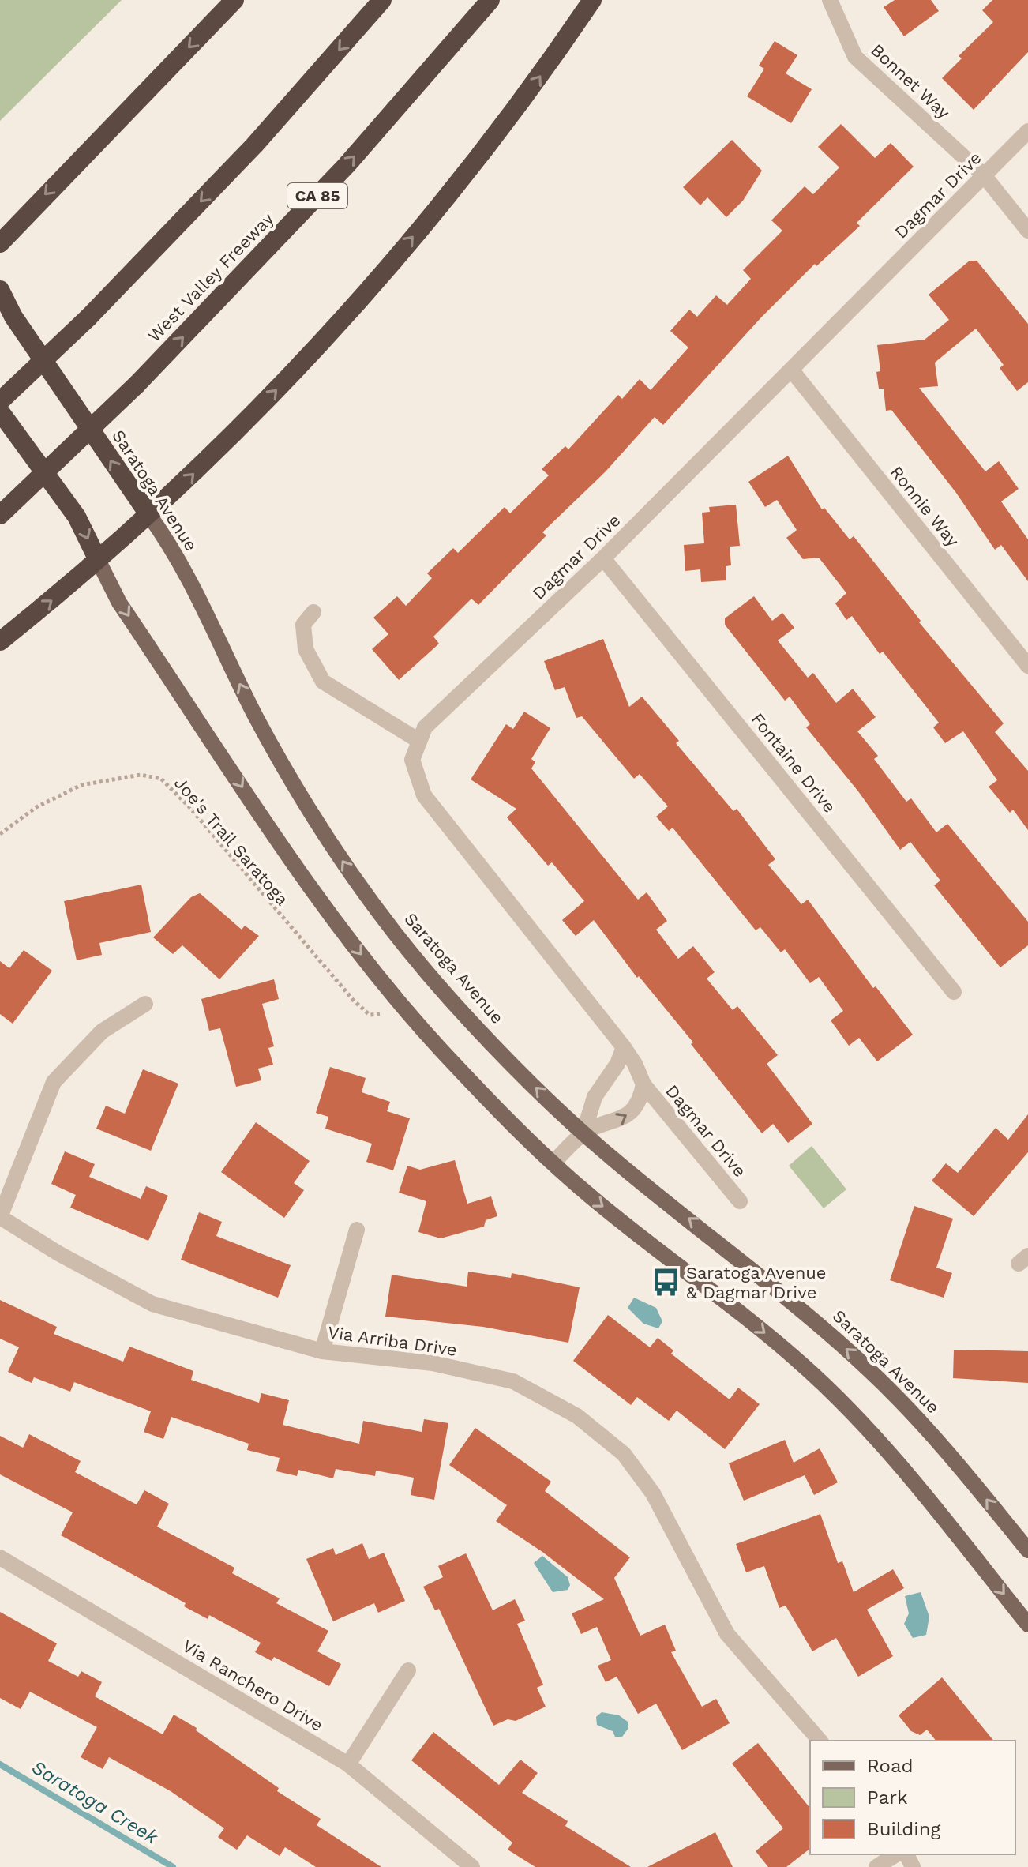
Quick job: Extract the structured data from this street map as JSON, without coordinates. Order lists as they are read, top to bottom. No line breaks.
{"streets":{"highway":["CA 85","West Valley Freeway","Saratoga Avenue"],"street":["Bonnet Way","Dagmar Drive","Ronnie Way","Fontaine Drive","Via Arriba Drive","Via Ranchero Drive"],"path":["Joe's Trail Saratoga"]},"crossings":[["Bonnet Way","Dagmar Drive"],["Dagmar Drive","Saratoga Avenue"],["Dagmar Drive","Ronnie Way"],["Dagmar Drive","Fontaine Drive"]],"one_way":["Saratoga Avenue"],"water":["Saratoga Creek"],"places":{"bus stop":["Saratoga Avenue & Dagmar Drive"]},"legend":["Road","Park","Building"]}
